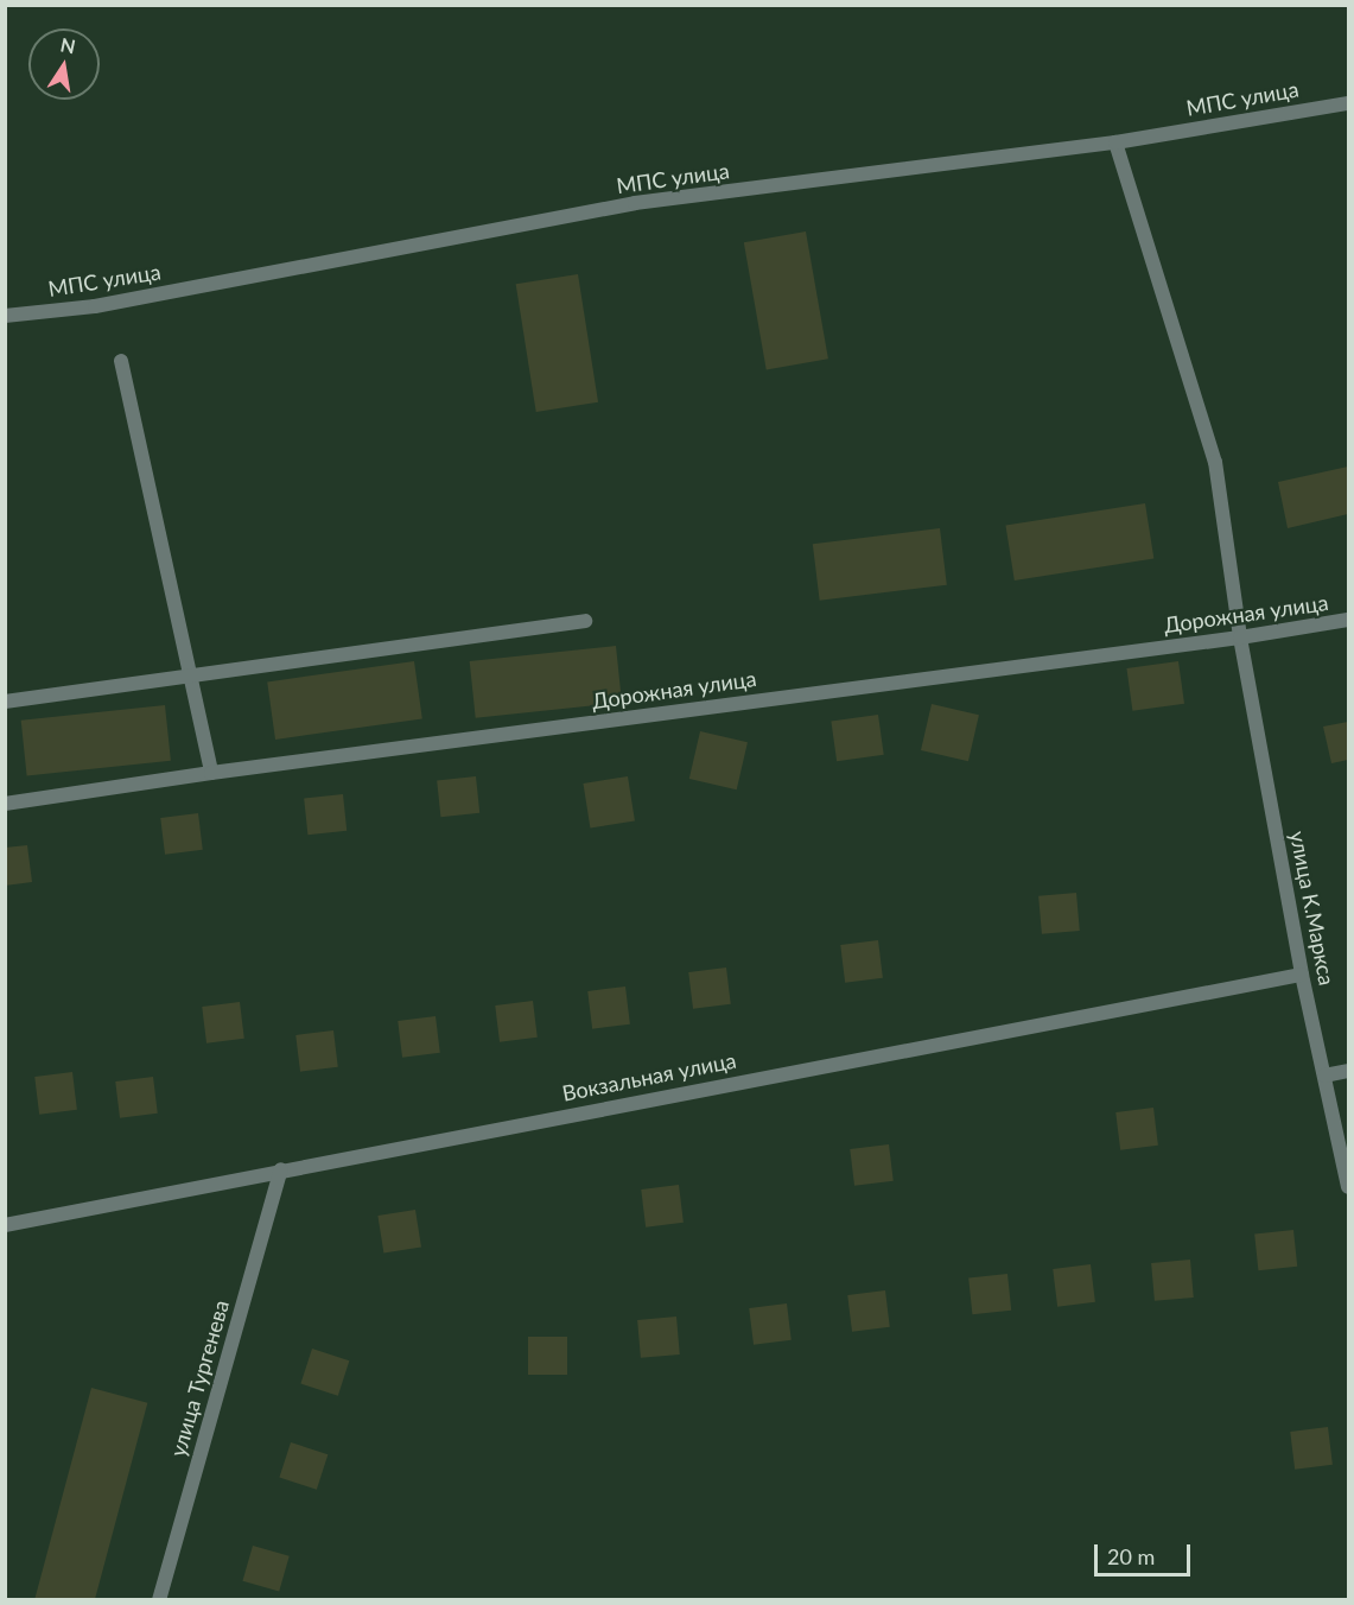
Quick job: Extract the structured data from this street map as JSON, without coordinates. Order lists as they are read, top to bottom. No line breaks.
{"streets":{"street":["МПС улица","Дорожная улица","улица К.Маркса","Вокзальная улица","улица Тургенева"]},"crossings":[["МПС улица","улица К.Маркса"],["Дорожная улица","улица К.Маркса"],["улица К.Маркса","Вокзальная улица"],["Вокзальная улица","улица Тургенева"]],"scale_bar":"20 m","north":"top"}
